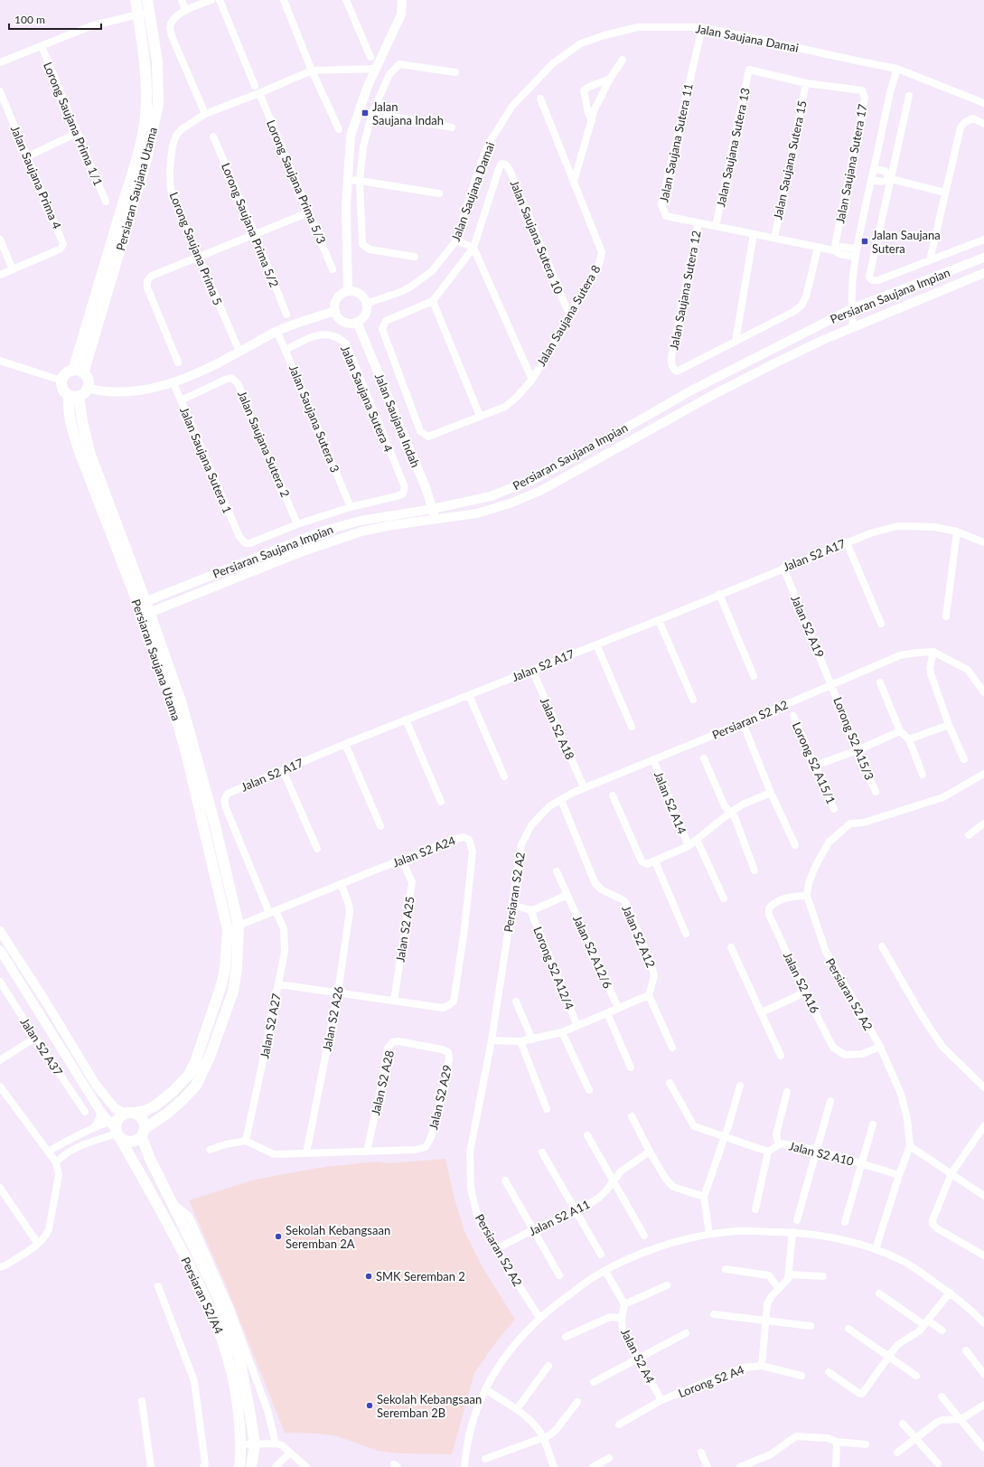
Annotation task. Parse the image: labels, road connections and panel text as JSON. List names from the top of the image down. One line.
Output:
{"streets":{"main road":["Persiaran Saujana Utama","Persiaran S2/A4"],"street":["Jalan Saujana Damai","Lorong Saujana Prima 1/1","Jalan Saujana Sutera 11","Jalan Saujana Sutera 13","Jalan Saujana Sutera 15","Jalan Saujana Sutera 17","Jalan Saujana Prima 4","Lorong Saujana Prima 5/3","Lorong Saujana Prima 5/2","Jalan Saujana Sutera 10","Lorong Saujana Prima 5","Jalan Saujana Sutera 12","Persiaran Saujana Impian","Jalan Saujana Sutera 8","Jalan Saujana Sutera 4","Jalan Saujana Sutera 3","Jalan Saujana Indah","Jalan Saujana Sutera 2","Jalan Saujana Sutera 1","Jalan S2 A17","Jalan S2 A19","Persiaran S2 A2","Jalan S2 A18","Lorong S2 A15/3","Lorong S2 A15/1","Jalan S2 A14","Jalan S2 A24","Jalan S2 A25","Jalan S2 A12","Jalan S2 A12/6","Lorong S2 A12/4","Jalan S2 A16","Jalan S2 A26","Jalan S2 A27","Jalan S2 A37","Jalan S2 A28","Jalan S2 A29","Jalan S2 A10","Jalan S2 A11","Jalan S2 A4","Lorong S2 A4"]},"crossings":[["Jalan Saujana Damai","Jalan Saujana Sutera 11"],["Jalan Saujana Damai","Jalan Saujana Indah"],["Jalan Saujana Sutera 11","Jalan Saujana Sutera 13"],["Jalan Saujana Sutera 11","Jalan Saujana Sutera 15"],["Jalan Saujana Sutera 11","Jalan Saujana Sutera 17"],["Jalan Saujana Sutera 11","Jalan Saujana Sutera 12"],["Jalan Saujana Sutera 13","Jalan Saujana Sutera 15"],["Jalan Saujana Sutera 13","Jalan Saujana Sutera 17"],["Jalan Saujana Sutera 15","Jalan Saujana Sutera 17"],["Lorong Saujana Prima 5/3","Lorong Saujana Prima 5"],["Persiaran Saujana Utama","Persiaran Saujana Impian"],["Persiaran Saujana Utama","Jalan S2 A24"],["Persiaran Saujana Utama","Persiaran S2/A4"],["Jalan Saujana Sutera 10","Jalan Saujana Sutera 8"],["Persiaran Saujana Impian","Jalan Saujana Indah"],["Jalan Saujana Sutera 4","Jalan Saujana Sutera 3"],["Jalan Saujana Sutera 2","Jalan Saujana Sutera 1"],["Jalan S2 A17","Jalan S2 A19"],["Jalan S2 A17","Jalan S2 A18"],["Jalan S2 A17","Jalan S2 A24"],["Jalan S2 A17","Jalan S2 A27"],["Jalan S2 A19","Persiaran S2 A2"],["Jalan S2 A19","Lorong S2 A15/3"],["Persiaran S2 A2","Jalan S2 A18"],["Persiaran S2 A2","Lorong S2 A15/3"],["Persiaran S2 A2","Jalan S2 A14"],["Persiaran S2 A2","Jalan S2 A12"],["Persiaran S2 A2","Jalan S2 A16"],["Persiaran S2 A2","Jalan S2 A10"],["Persiaran S2 A2","Jalan S2 A11"],["Jalan S2 A24","Jalan S2 A25"],["Jalan S2 A24","Jalan S2 A26"],["Jalan S2 A24","Jalan S2 A27"],["Jalan S2 A28","Jalan S2 A29"],["Jalan S2 A4","Lorong S2 A4"]],"places":{"transit":["Jalan Saujana Indah","Jalan Saujana Sutera"],"other":["Sekolah Kebangsaan Seremban 2A","SMK Seremban 2","Sekolah Kebangsaan Seremban 2B"]},"scale_bar":"100 m"}
